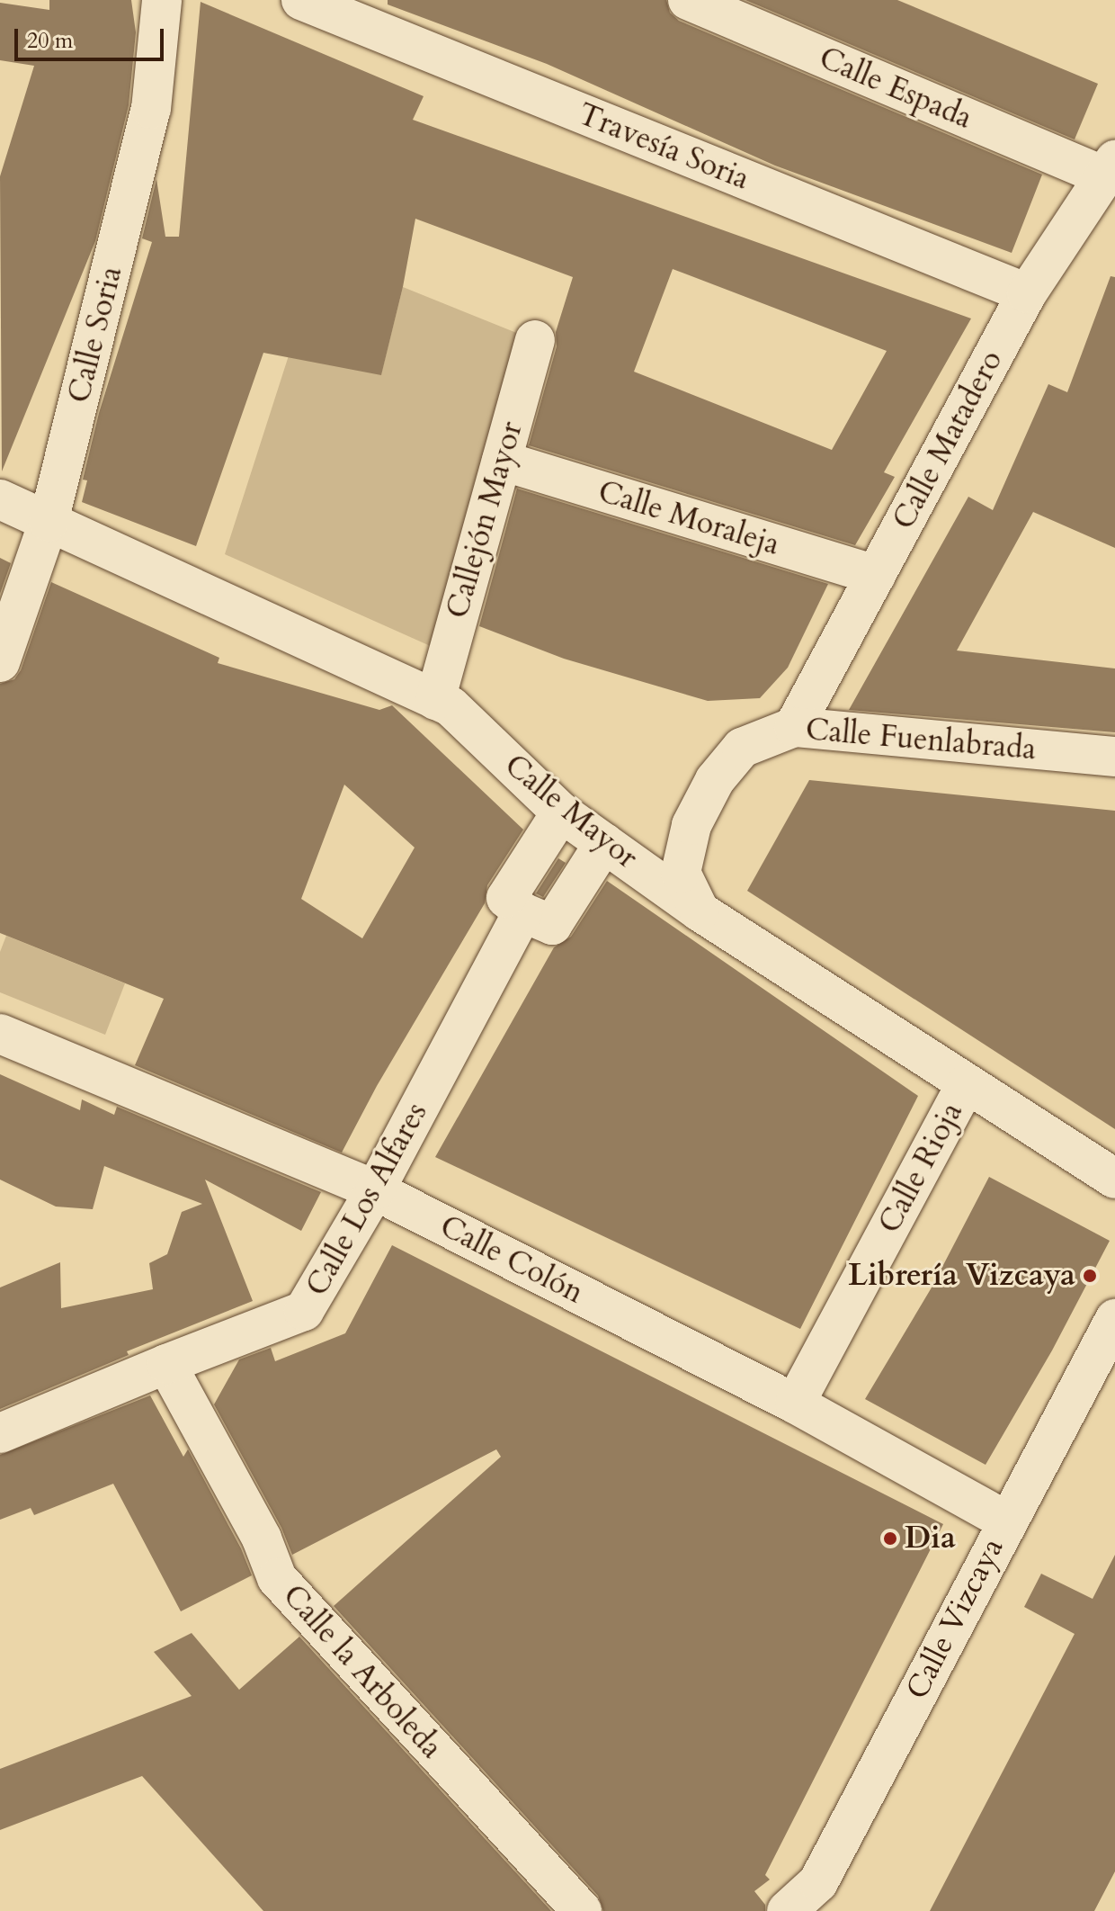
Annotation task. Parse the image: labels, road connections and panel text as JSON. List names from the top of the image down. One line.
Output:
{"streets":{"street":["Calle Espada","Travesía Soria","Calle Soria","Calle Matadero","Calle Moraleja","Callejón Mayor","Calle Fuenlabrada","Calle Mayor","Calle Rioja","Calle Los Alfares","Calle Colón","Calle Vizcaya","Calle la Arboleda"]},"crossings":[["Calle Espada","Calle Matadero"],["Travesía Soria","Calle Matadero"],["Calle Soria","Calle Mayor"],["Calle Matadero","Calle Moraleja"],["Calle Matadero","Calle Fuenlabrada"],["Calle Moraleja","Callejón Mayor"],["Callejón Mayor","Calle Mayor"],["Calle Fuenlabrada","Calle Mayor"],["Calle Mayor","Calle Rioja"],["Calle Rioja","Calle Colón"],["Calle Los Alfares","Calle Colón"],["Calle Los Alfares","Calle la Arboleda"],["Calle Colón","Calle Vizcaya"]],"places":["Librería Vizcaya","Dia"],"scale_bar":"20 m"}
